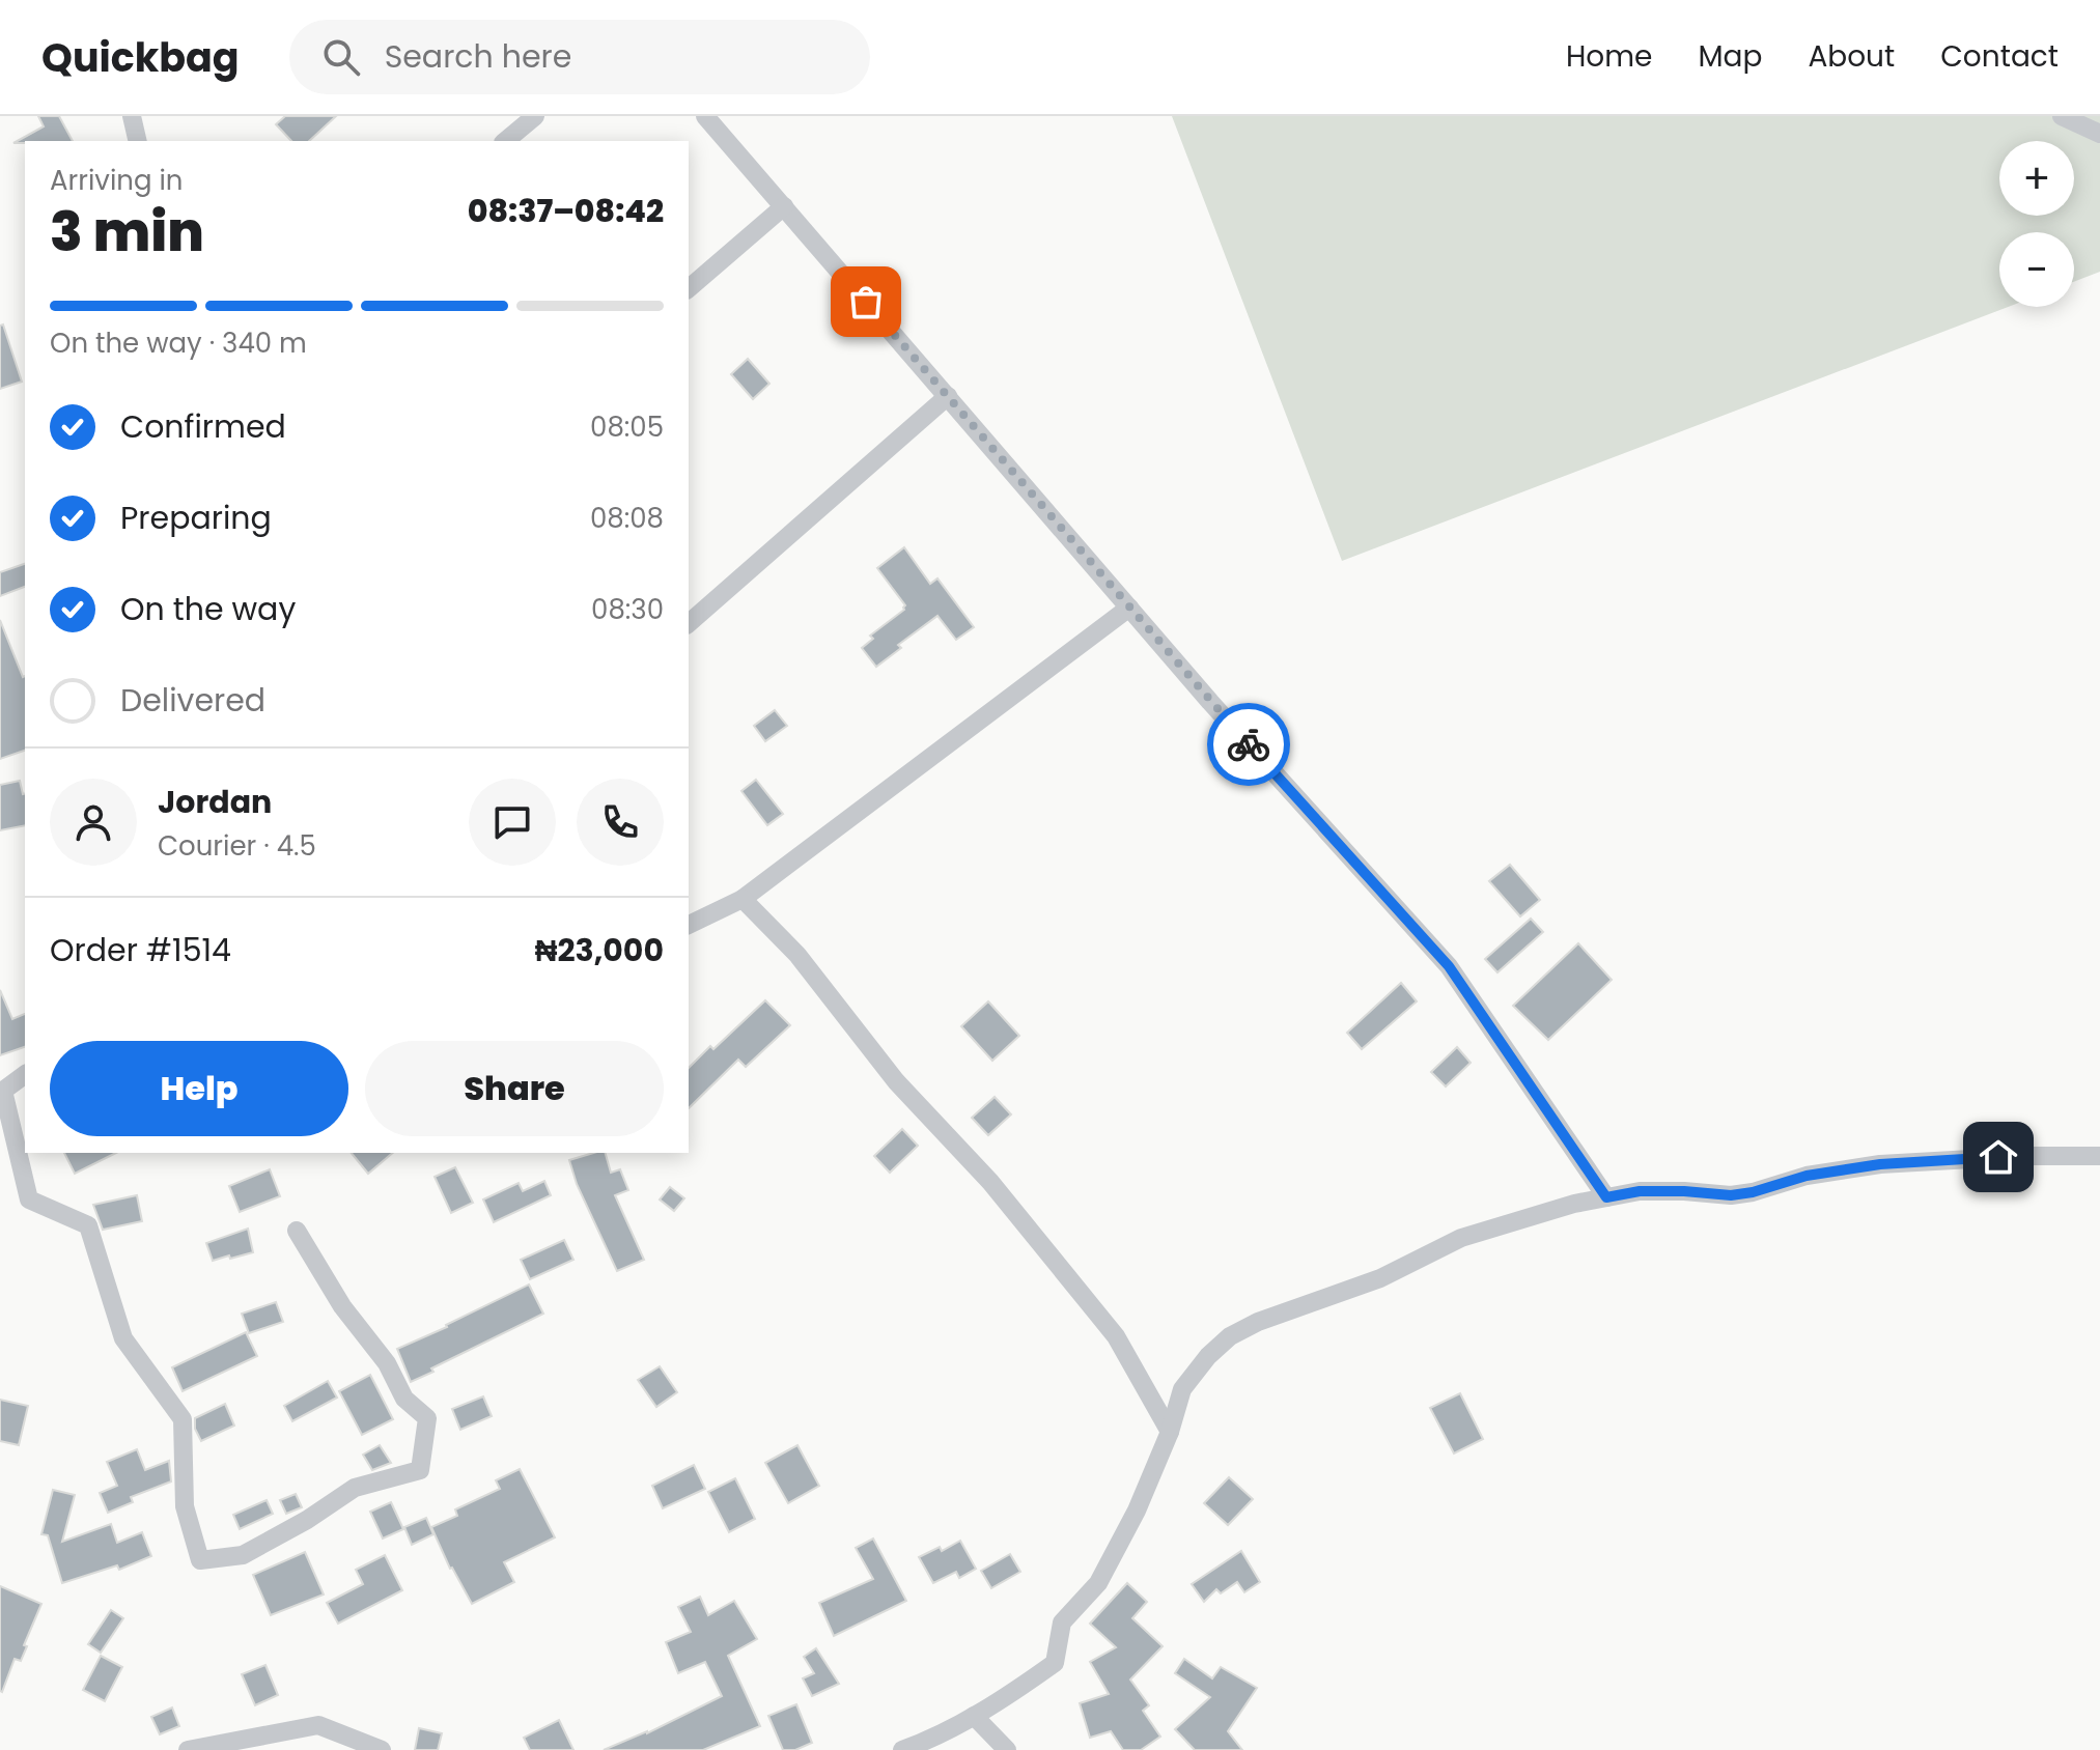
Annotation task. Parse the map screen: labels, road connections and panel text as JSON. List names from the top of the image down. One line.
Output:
{"page":{"header":"Quickbag","search":"Search here","nav":["Home","Map","About","Contact"],"map_buttons":["+","−"],"heading":["3 min","Arriving in","08:37–08:42"],"panel":["Jordan","Courier · 4.5","Order #1514","₦23,000"],"bar":"On the way · 340 m","list":[["Confirmed","08:05"],["Preparing","08:08"],["On the way","08:30"],"Delivered"],"buttons":["Help","Share"]}}
